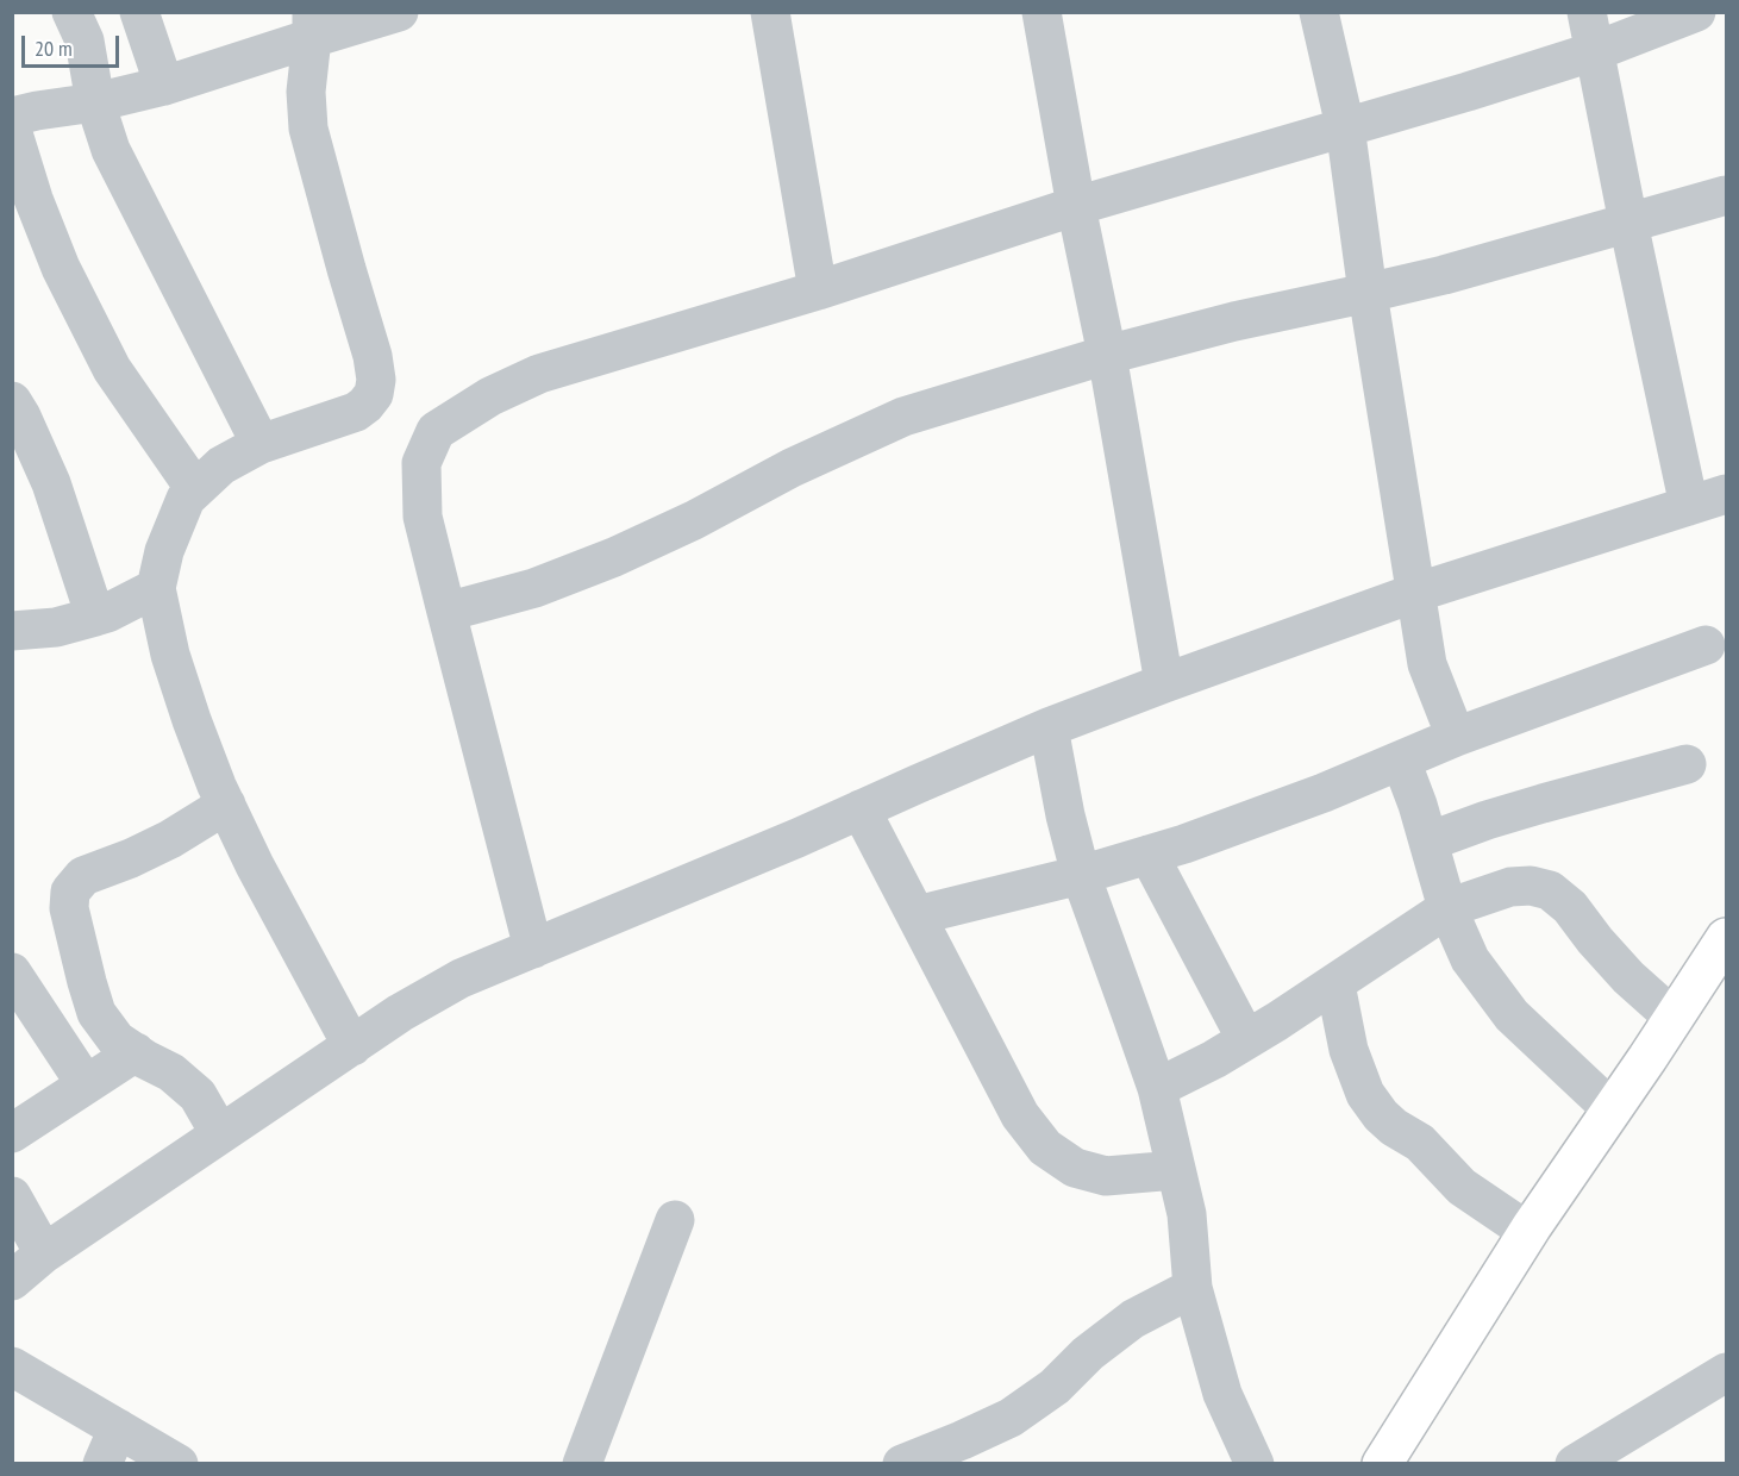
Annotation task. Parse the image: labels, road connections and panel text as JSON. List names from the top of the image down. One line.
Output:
{"scale_bar":"20 m"}
